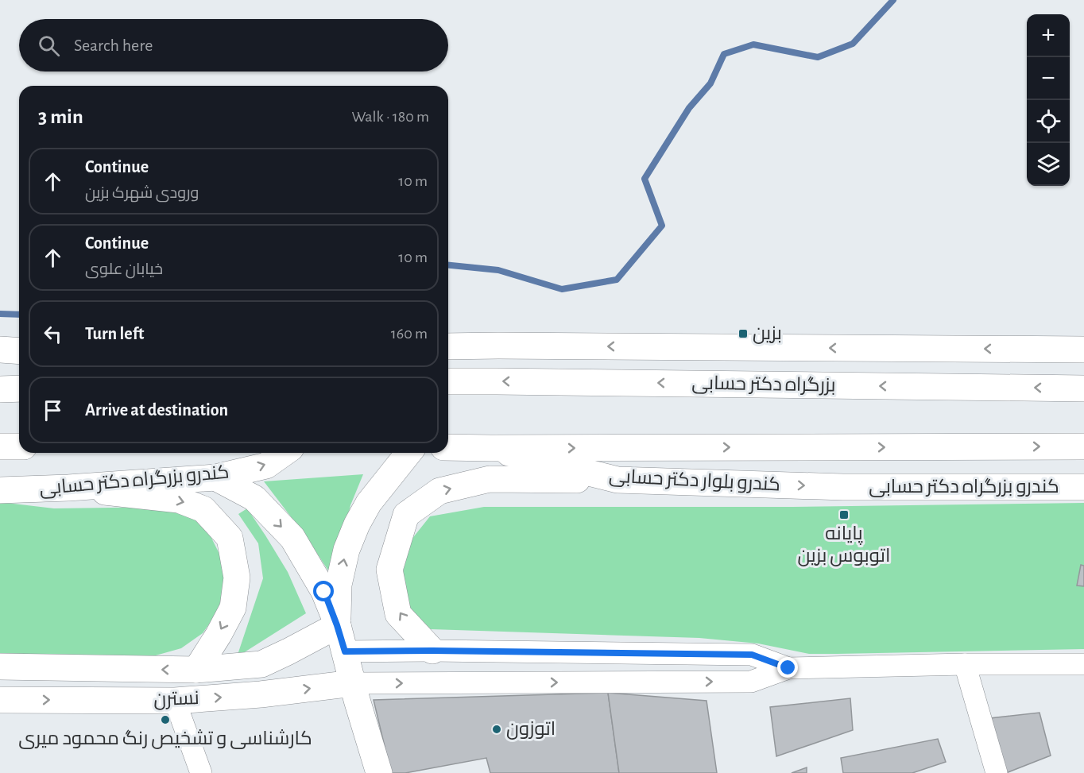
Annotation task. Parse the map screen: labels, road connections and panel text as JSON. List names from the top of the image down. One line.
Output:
{"streets":{"main road":["بزرگراه دکتر حسابی","کندرو بزرگراه دکتر حسابی","کندرو بلوار دکتر حسابی","نسترن"]},"crossings":[["کندرو بزرگراه دکتر حسابی","کندرو بلوار دکتر حسابی"]],"places":{"transit":["بزین","پایانه اتوبوس بزین"],"other":["کارشناسی و تشخیص رنگ محمود میری","اتوزون"]},"page":{"map_buttons":["+","−"],"search":"Search here","heading":["3 min","Walk · 180 m"],"list":[["Continue","ورودی شهرک بزین","10 m"],["Continue","خیابان علوی","10 m"],["Turn left","160 m"],"Arrive at destination"]}}
